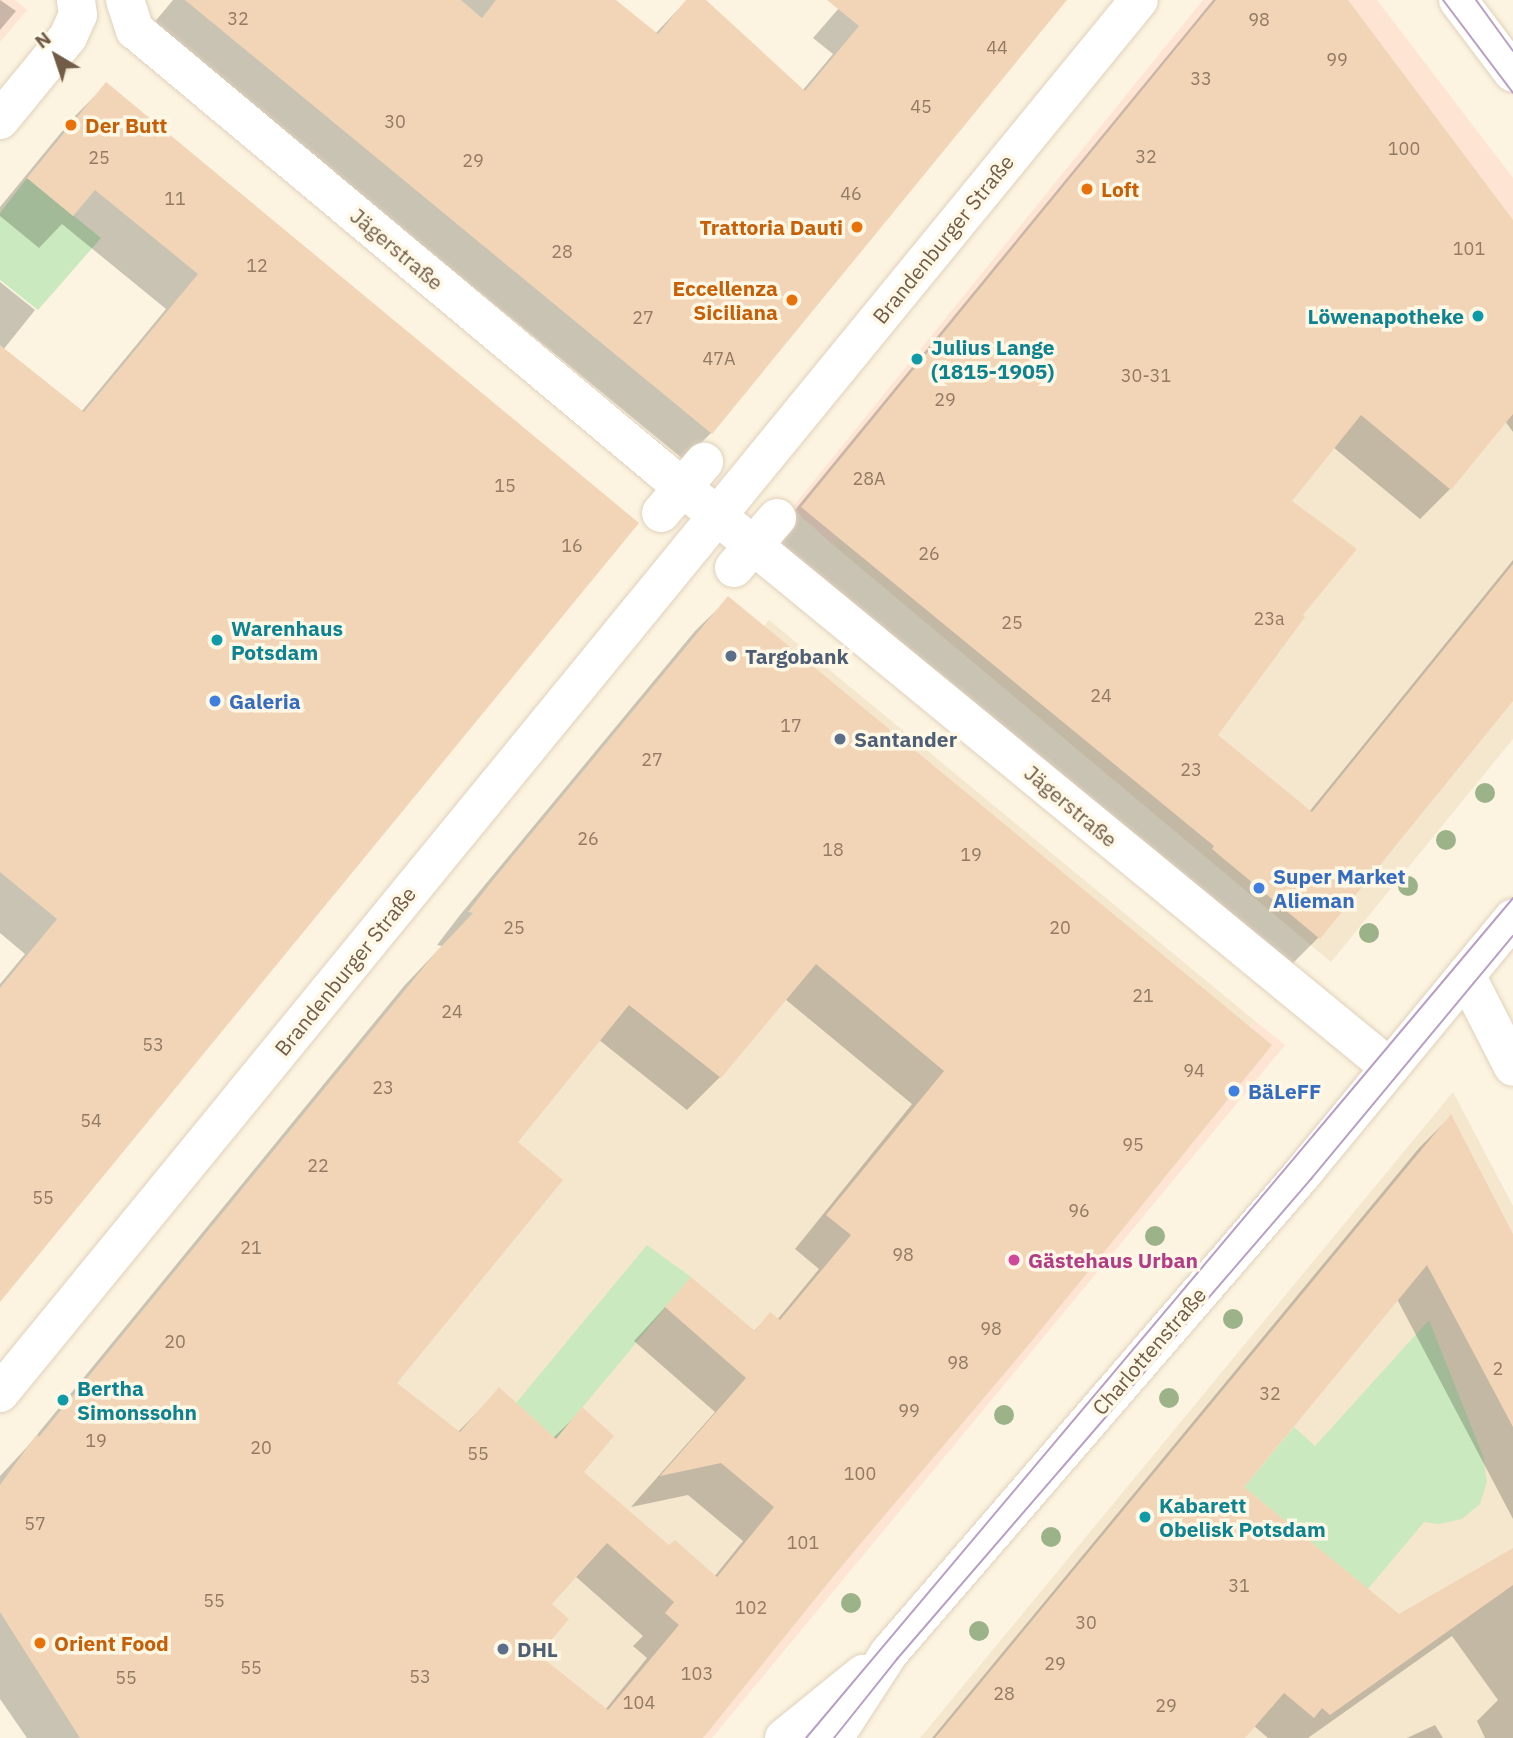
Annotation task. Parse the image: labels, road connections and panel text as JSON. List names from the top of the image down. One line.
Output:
{"streets":{"street":["Brandenburger Straße","Jägerstraße","Charlottenstraße"]},"crossings":[["Brandenburger Straße","Jägerstraße"],["Jägerstraße","Charlottenstraße"]],"places":["Der Butt","Loft","Trattoria Dauti","Eccellenza Siciliana","Löwenapotheke","Julius Lange (1815-1905)","Warenhaus Potsdam","Targobank","Galeria","Santander","Super Market Alieman","BäLeFF","Gästehaus Urban","Bertha Simonssohn","Kabarett Obelisk Potsdam","Orient Food","DHL"],"house_numbers":["32","98","44","99","33","45","30","100","32","25","29","46","11","101","28","12","27","47A","30-31","29","28A","15","16","26","23a","25","24","17","27","23","26","18","19","25","20","21","24","53","94","23","54","95","22","55","96","21","98","98","20","98","2","32","99","19","20","55","100","57","101","31","55","102","30","29","55","103","53","55","28","104","29"],"north":"top left"}
